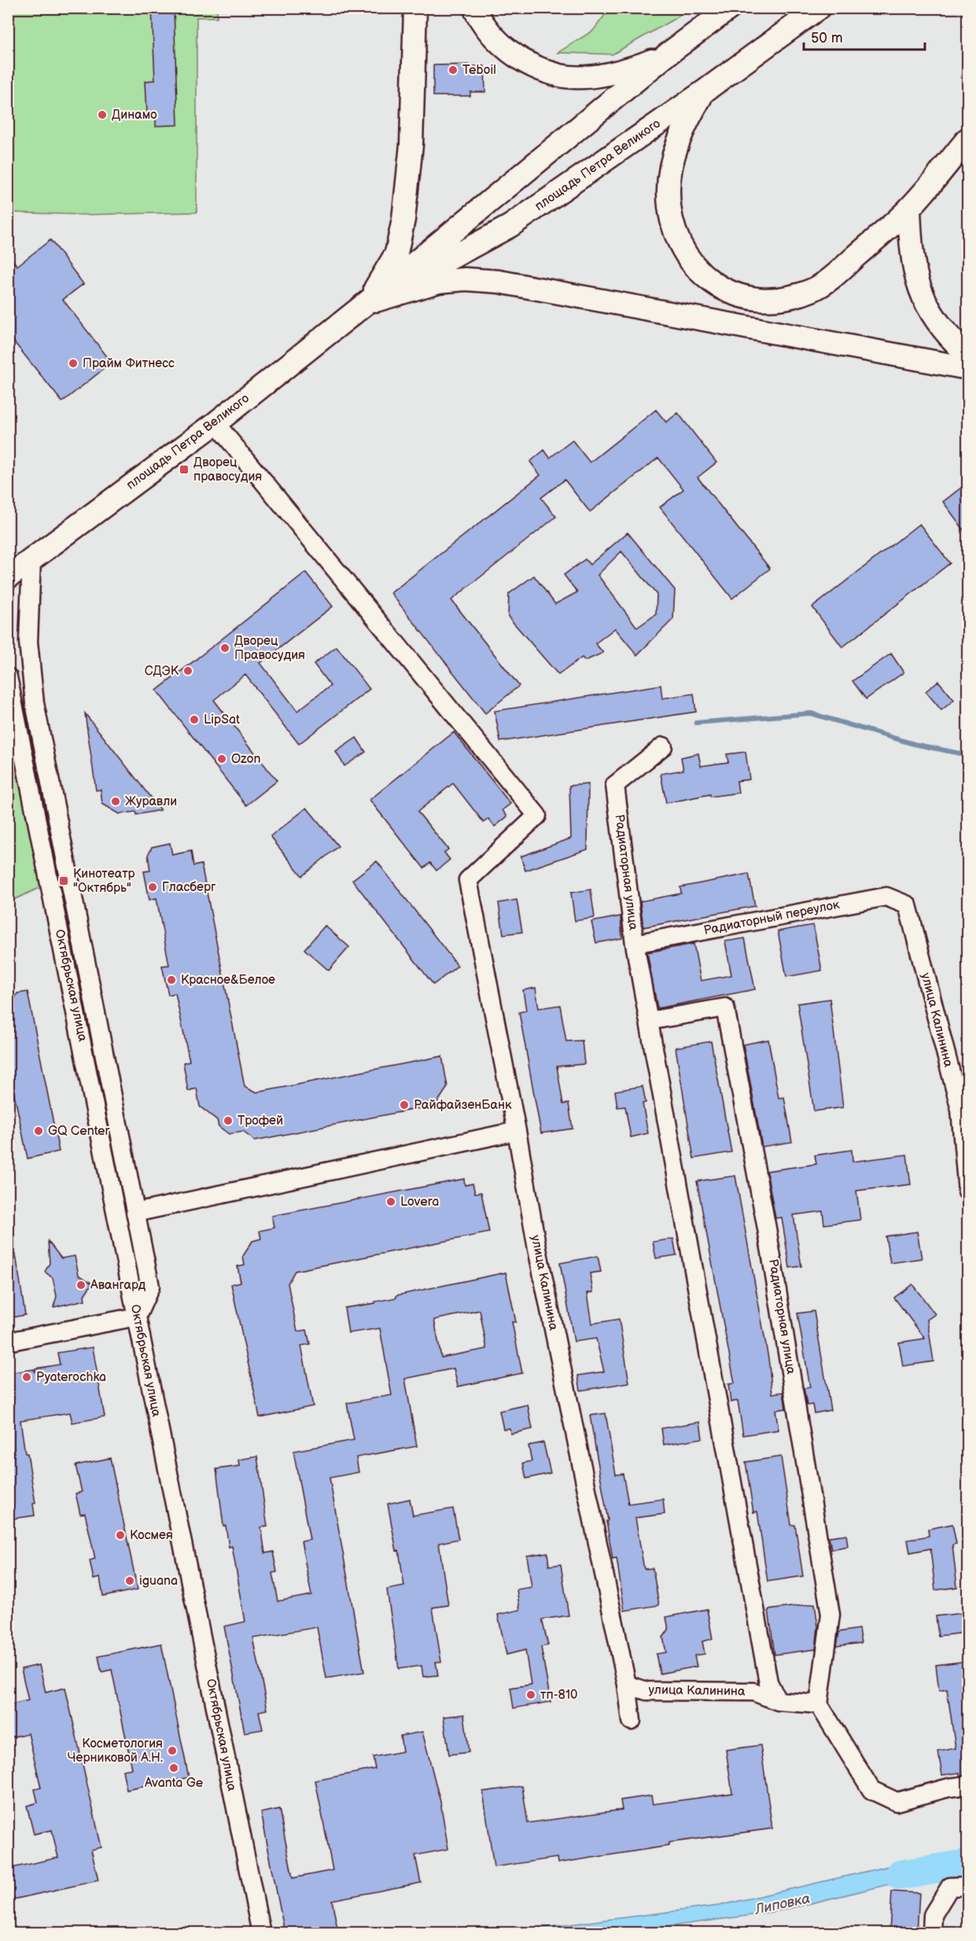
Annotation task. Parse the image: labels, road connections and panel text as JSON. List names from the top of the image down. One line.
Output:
{"streets":{"main road":["площадь Петра Великого"],"street":["Радиаторная улица","Радиаторный переулок","Октябрьская улица","улица Калинина"]},"crossings":[["площадь Петра Великого","улица Калинина"],["Радиаторная улица","Радиаторный переулок"],["Радиаторная улица","улица Калинина"],["Радиаторный переулок","улица Калинина"]],"water":["Липовка"],"places":{"other":["Teboil","Динамо","Прайм Фитнесс","Дворец Правосудия","СДЭК","LipSat","Ozon","Журавли","Гласберг","Красное&Белое","РайфайзенБанк","Трофей","GQ Center","Lovera","Авангард","Pyaterochka","Космея","iguana","тп-810","Косметология Черниковой А.Н.","Avanta Ge"],"transit":["Дворец правосудия","Кинотеатр \"Октябрь\""]},"scale_bar":"50 m"}
